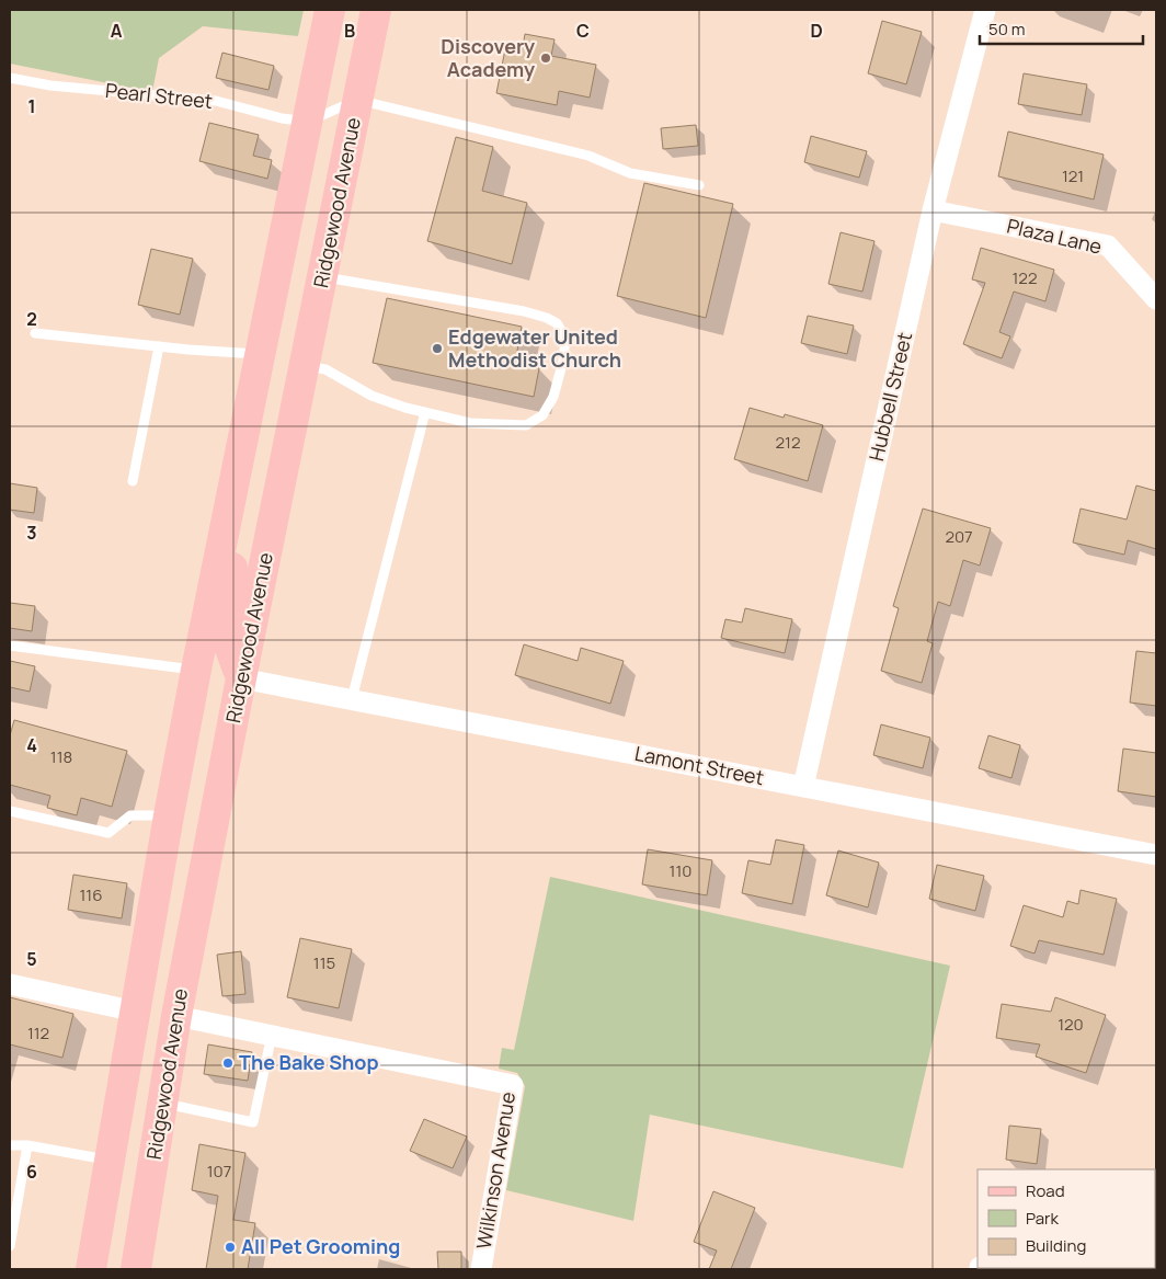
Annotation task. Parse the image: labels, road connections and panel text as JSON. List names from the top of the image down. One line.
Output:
{"streets":{"main road":["Ridgewood Avenue"],"street":["Plaza Lane","Hubbell Street","Lamont Street","Wilkinson Avenue"],"lane":["Pearl Street"]},"crossings":[["Ridgewood Avenue","Lamont Street"],["Ridgewood Avenue","Wilkinson Avenue"],["Plaza Lane","Hubbell Street"],["Hubbell Street","Lamont Street"]],"places":["Discovery Academy","Edgewater United Methodist Church","The Bake Shop","All Pet Grooming"],"house_numbers":["121","122","212","207","118","110","116","115","120","112","107"],"legend":["Road","Park","Building"],"scale_bar":"50 m","grid":{"columns":["A","B","C","D"],"rows":["1","2","3","4","5","6"]}}
